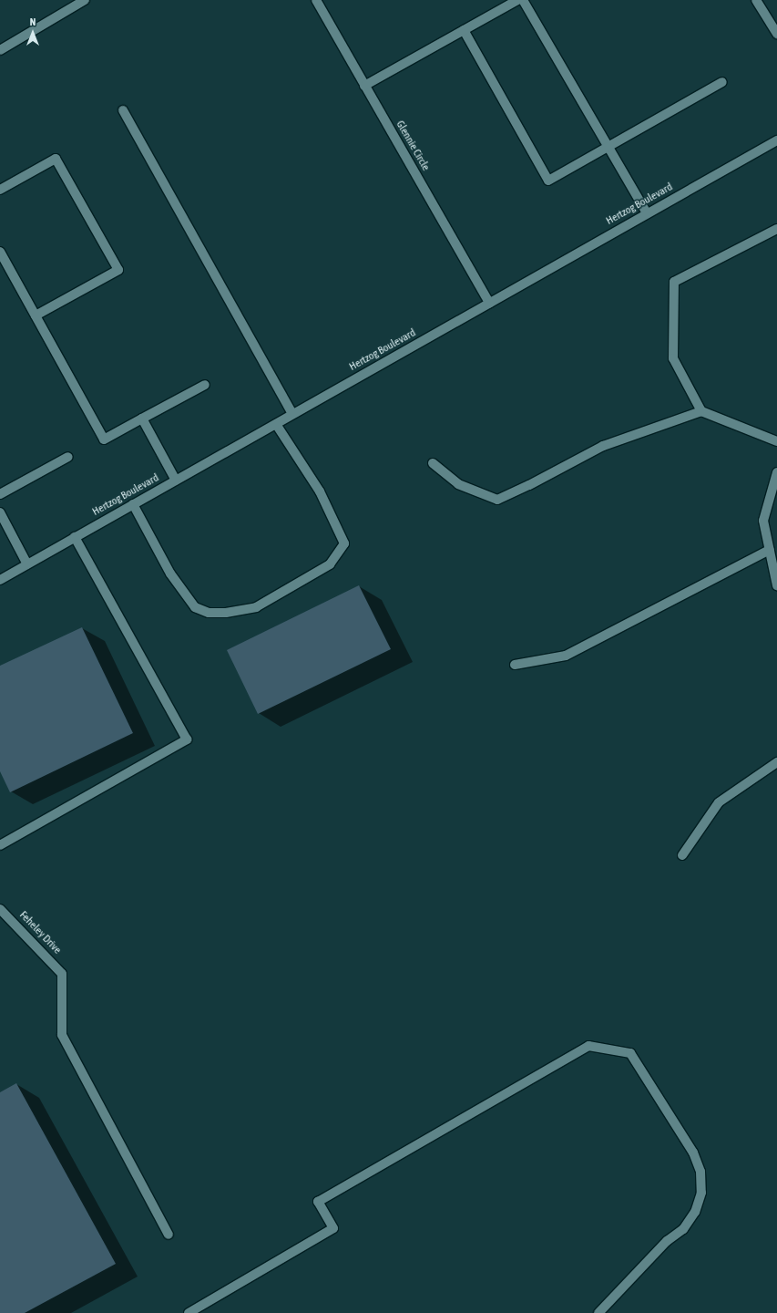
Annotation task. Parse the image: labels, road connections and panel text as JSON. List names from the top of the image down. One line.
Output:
{"streets":{"street":["Glennie Circle","Hertzog Boulevard","Feheley Drive"]},"crossings":[["Glennie Circle","Hertzog Boulevard"]],"north":"top"}
